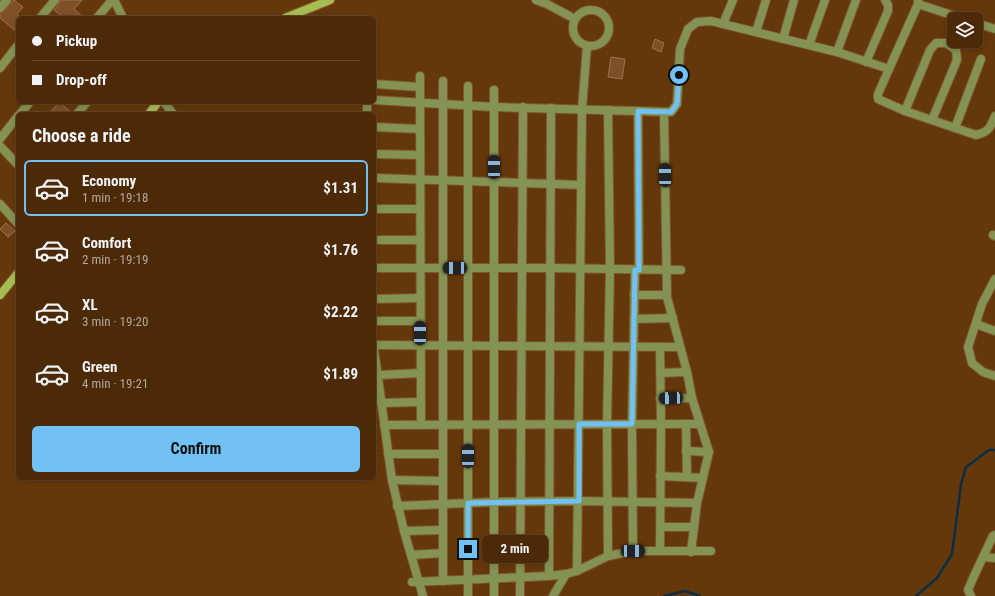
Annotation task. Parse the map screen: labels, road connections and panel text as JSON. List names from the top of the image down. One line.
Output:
{"page":{"banner":["Pickup","Drop-off"],"heading":"Choose a ride","list":[{"name":"Economy","note":"1 min · 19:18","value":"$1.31"},{"name":"Comfort","note":"2 min · 19:19","value":"$1.76"},{"name":"XL","note":"3 min · 19:20","value":"$2.22"},{"name":"Green","note":"4 min · 19:21","value":"$1.89"}],"buttons":"Confirm","bubble":"2 min"}}
